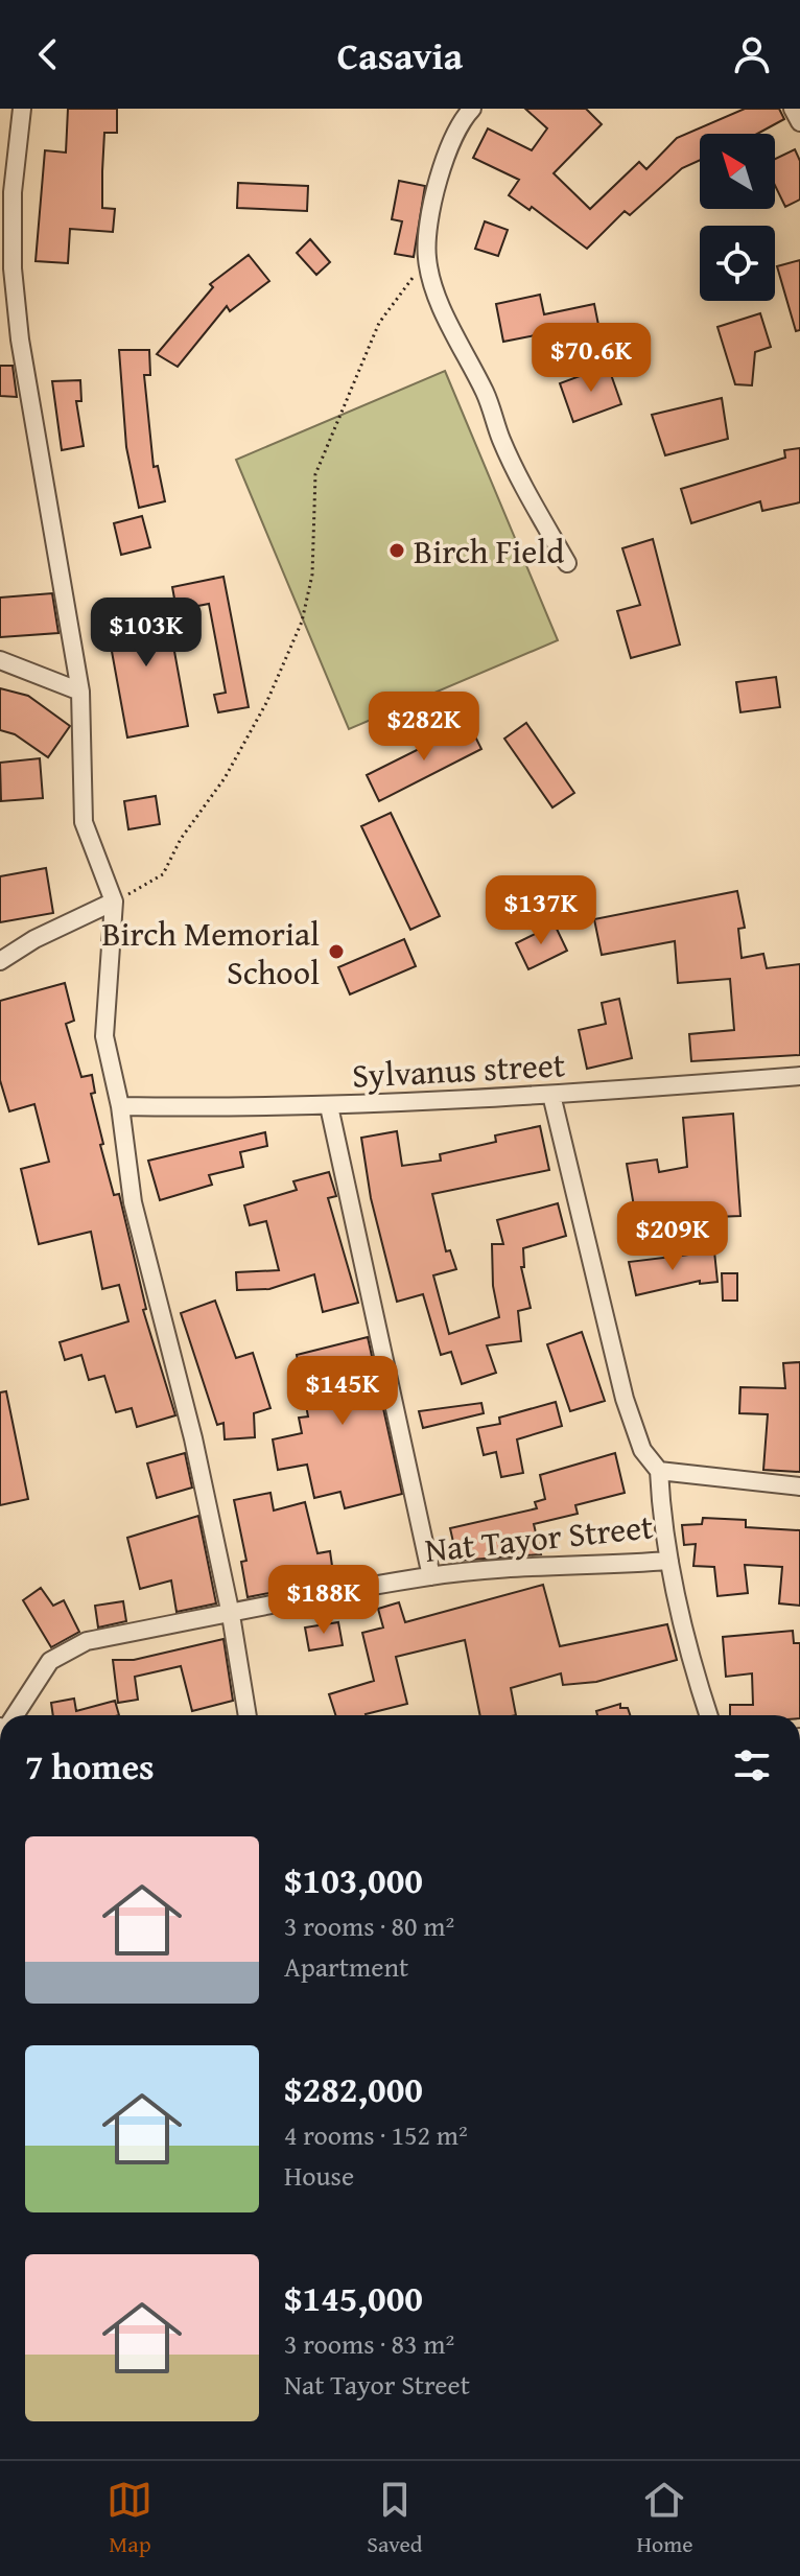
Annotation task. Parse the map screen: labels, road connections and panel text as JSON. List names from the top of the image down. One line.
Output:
{"streets":{"street":["Sylvanus street","Nat Tayor Street"]},"places":["Birch Field","Birch Memorial School"],"north":"top left","page":{"header":"Casavia","price":["$70.6K","$103K","$282K","$137K","$209K","$145K","$188K"],"heading":"7 homes","list":[{"name":"$103,000","note":"3 rooms · 80 m² · Apartment"},{"name":"$282,000","note":"4 rooms · 152 m² · House"},{"name":"$145,000","note":"3 rooms · 83 m² · Nat Tayor Street"}],"tabs":["Map","Saved","Home"]}}
